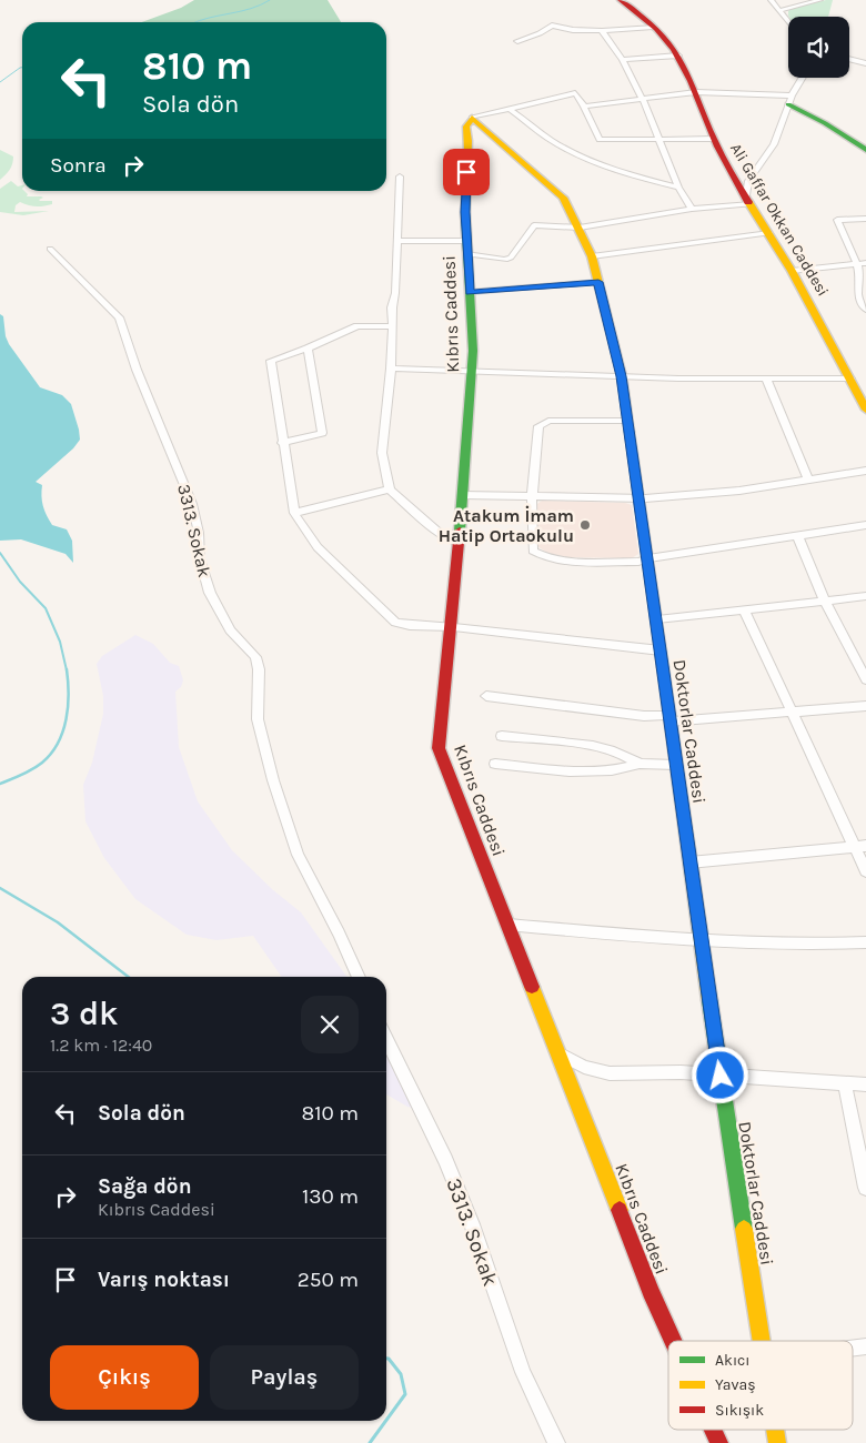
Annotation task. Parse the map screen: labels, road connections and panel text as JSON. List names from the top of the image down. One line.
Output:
{"streets":{"street":["Ali Gaffar Okkan Caddesi","Kıbrıs Caddesi","3313. Sokak","Doktorlar Caddesi"]},"crossings":[["Kıbrıs Caddesi","Doktorlar Caddesi"]],"places":["Atakum İmam Hatip Ortaokulu"],"legend":["Akıcı","Yavaş","Sıkışık"],"page":{"turn":["810 m","Sola dön"],"then":"Sonra","heading":["3 dk","1.2 km · 12:40"],"list":[{"name":"Sola dön","value":"810 m"},{"name":"Sağa dön","note":"Kıbrıs Caddesi","value":"130 m"},{"name":"Varış noktası","value":"250 m"}],"buttons":["Çıkış","Paylaş"]}}
